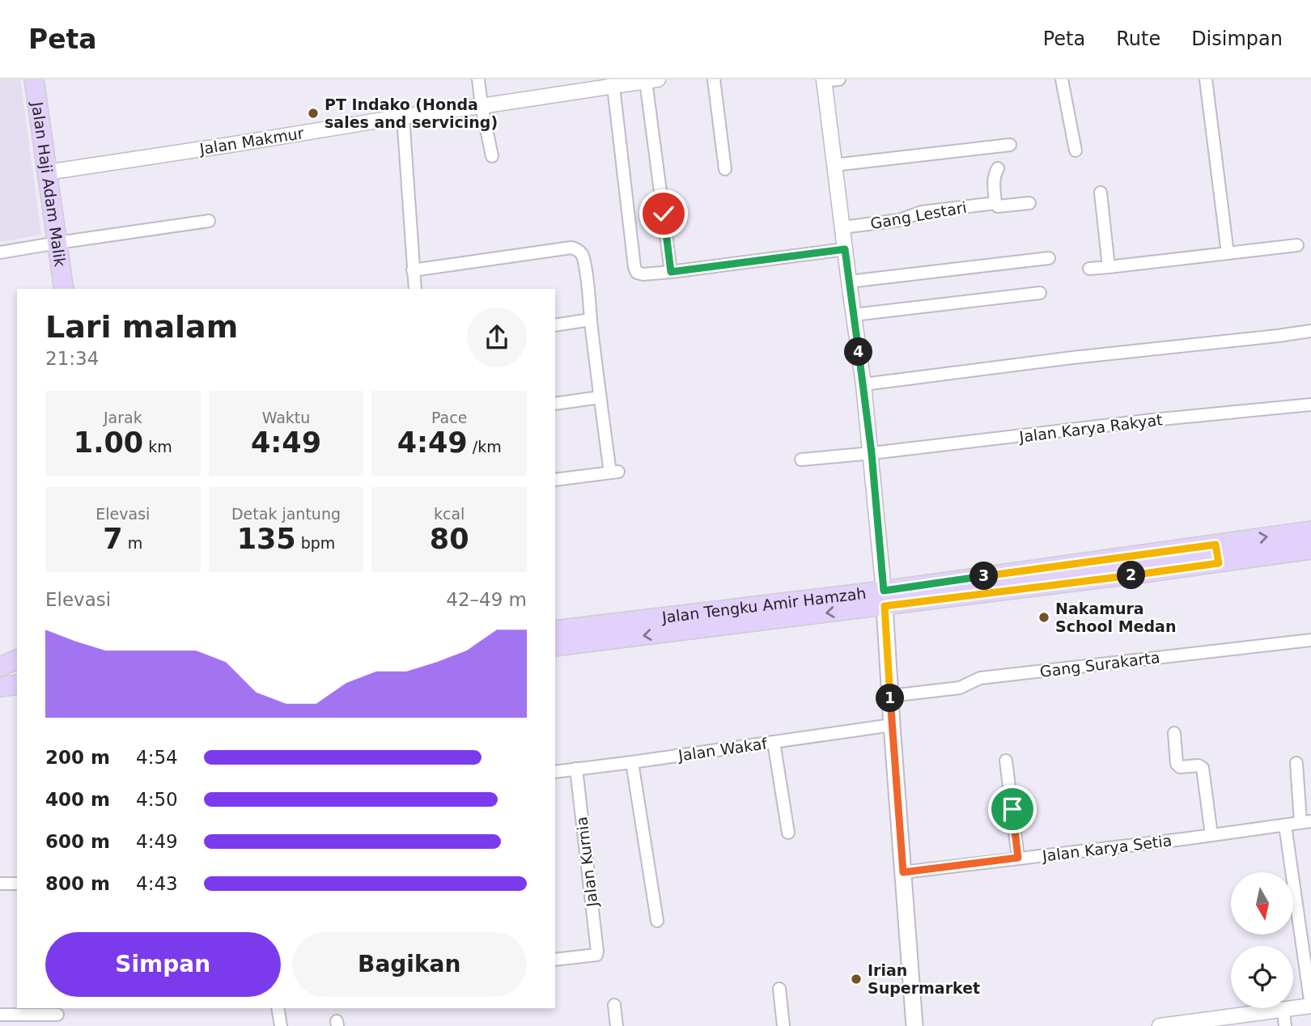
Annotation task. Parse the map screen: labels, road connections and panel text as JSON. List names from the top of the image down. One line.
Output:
{"streets":{"main road":["Jalan Haji Adam Malik","Jalan Tengku Amir Hamzah"],"street":["Jalan Makmur","Gang Lestari","Jalan Karya Rakyat","Gang Surakarta","Jalan Wakaf","Jalan Karya Setia","Jalan Kurnia"]},"crossings":[["Jalan Makmur","Jalan Haji Adam Malik"],["Jalan Wakaf","Jalan Kurnia"]],"places":["PT Indako (Honda sales and servicing)","Nakamura School Medan","Irian Supermarket"],"north":"bottom","page":{"header":"Peta","nav":["Peta","Rute","Disimpan"],"heading":["Lari malam","21:34"],"pins":["4","2","3","1"],"stats":[["Jarak","1.00 km"],["Waktu","4:49"],["Pace","4:49 /km"],["Elevasi","7 m"],["Detak jantung","135 bpm"],["kcal","80"]],"chart":["Elevasi","42–49 m"],"list":[{"name":"200 m","note":"4:54"},{"name":"400 m","note":"4:50"},{"name":"600 m","note":"4:49"},{"name":"800 m","note":"4:43"}],"buttons":["Simpan","Bagikan"]}}
